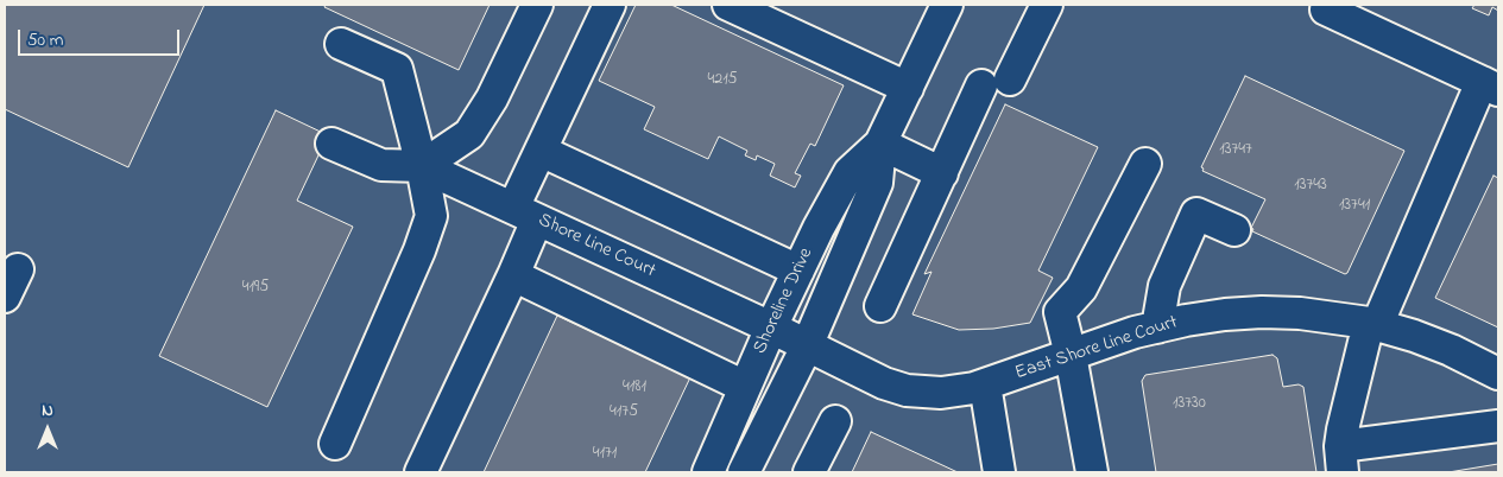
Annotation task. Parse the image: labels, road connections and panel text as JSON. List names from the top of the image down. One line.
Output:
{"streets":{"street":["Shore Line Court","Shoreline Drive","East Shore Line Court"]},"crossings":[["Shore Line Court","Shoreline Drive"],["Shore Line Court","East Shore Line Court"],["Shoreline Drive","East Shore Line Court"]],"house_numbers":["4215","13747","13743","13741","4195","4181","13730","4175","4171"],"scale_bar":"50 m","north":"top"}
